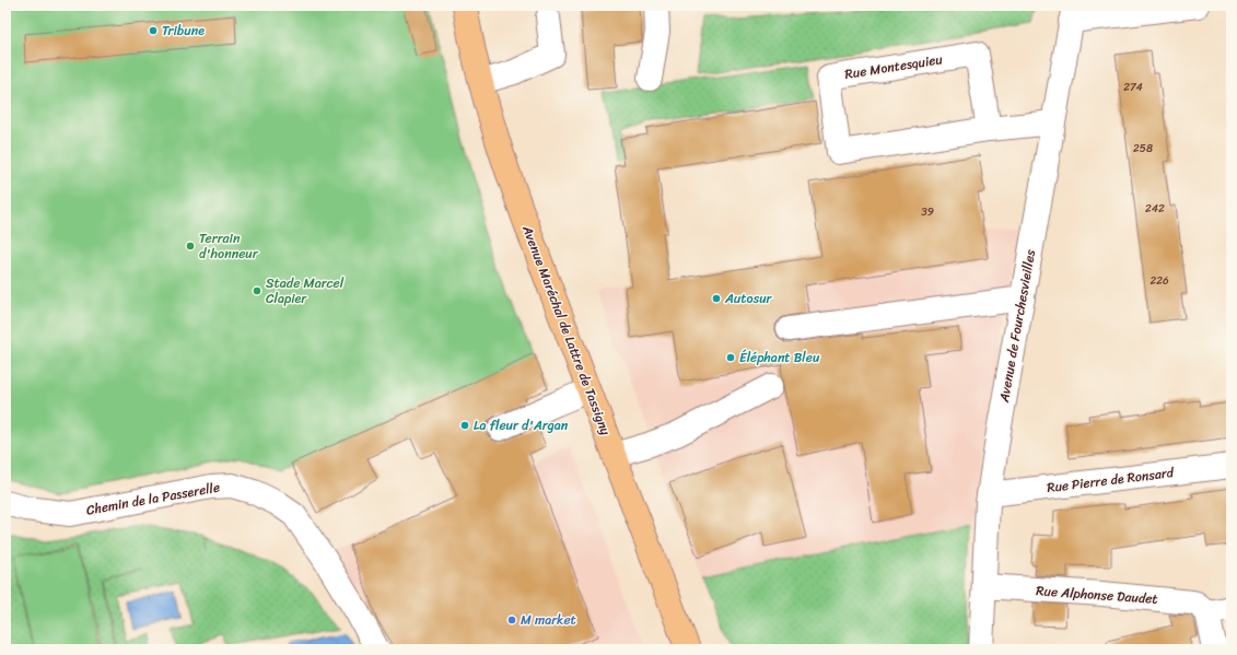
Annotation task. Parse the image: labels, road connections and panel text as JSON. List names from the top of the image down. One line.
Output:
{"streets":{"main road":["Avenue Maréchal de Lattre de Tassigny"],"street":["Rue Montesquieu","Avenue de Fourchesvieilles","Rue Pierre de Ronsard","Chemin de la Passerelle","Rue Alphonse Daudet"]},"crossings":[["Rue Montesquieu","Avenue de Fourchesvieilles"],["Avenue de Fourchesvieilles","Rue Pierre de Ronsard"],["Avenue de Fourchesvieilles","Rue Alphonse Daudet"]],"places":["Tribune","Terrain d'honneur","Stade Marcel Clapier","Autosur","Éléphant Bleu","La fleur d'Argan","M market"],"house_numbers":["274","258","242","39","226"]}
